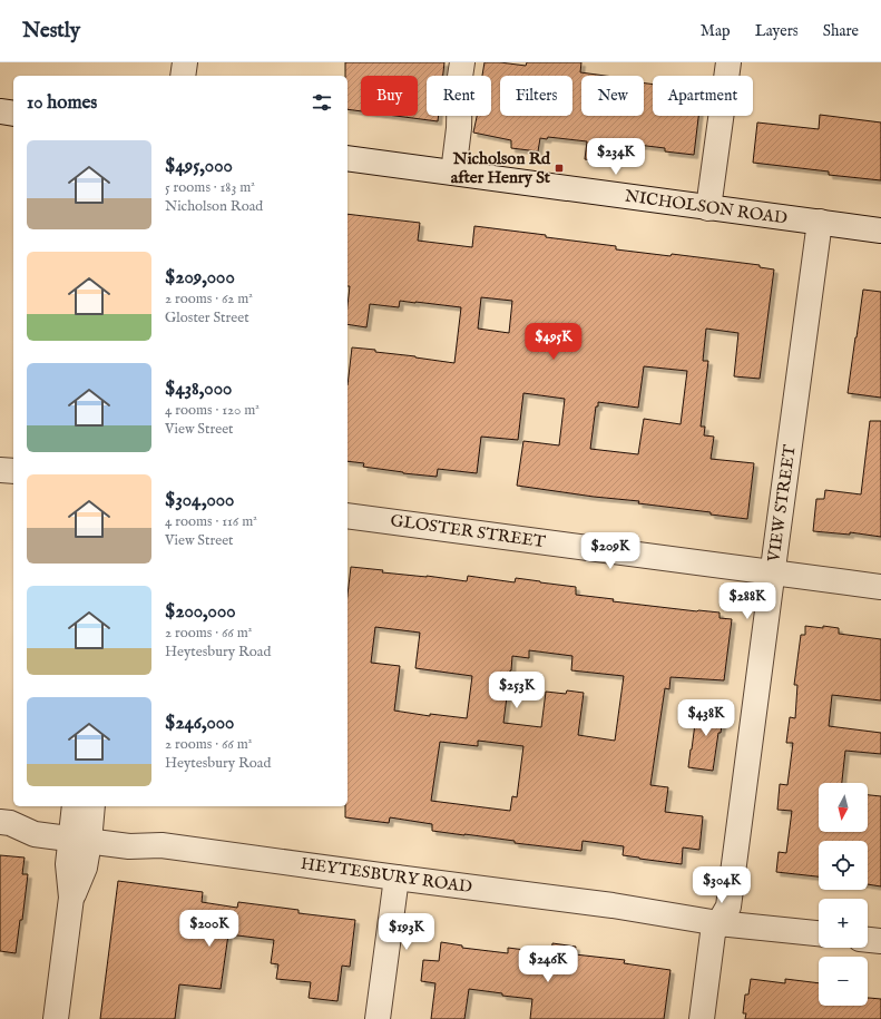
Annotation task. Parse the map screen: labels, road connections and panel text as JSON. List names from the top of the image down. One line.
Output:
{"streets":{"street":["NICHOLSON ROAD","VIEW STREET","GLOSTER STREET","HEYTESBURY ROAD"]},"crossings":[["NICHOLSON ROAD","VIEW STREET"],["VIEW STREET","GLOSTER STREET"],["VIEW STREET","HEYTESBURY ROAD"]],"places":{"transit":["Nicholson Rd after Henry St"]},"north":"bottom","page":{"header":"Nestly","nav":["Map","Layers","Share"],"chip":["Buy","Rent","Filters","New","Apartment"],"heading":"10 homes","list":[{"name":"$495,000","note":"5 rooms · 183 m² · Nicholson Road"},{"name":"$209,000","note":"2 rooms · 62 m² · Gloster Street"},{"name":"$438,000","note":"4 rooms · 120 m² · View Street"},{"name":"$304,000","note":"4 rooms · 116 m² · View Street"},{"name":"$200,000","note":"2 rooms · 66 m² · Heytesbury Road"},{"name":"$246,000","note":"2 rooms · 66 m² · Heytesbury Road"}],"price":["$234K","$495K","$209K","$288K","$253K","$438K","$304K","$200K","$193K","$246K"],"map_buttons":["+","−"]}}
